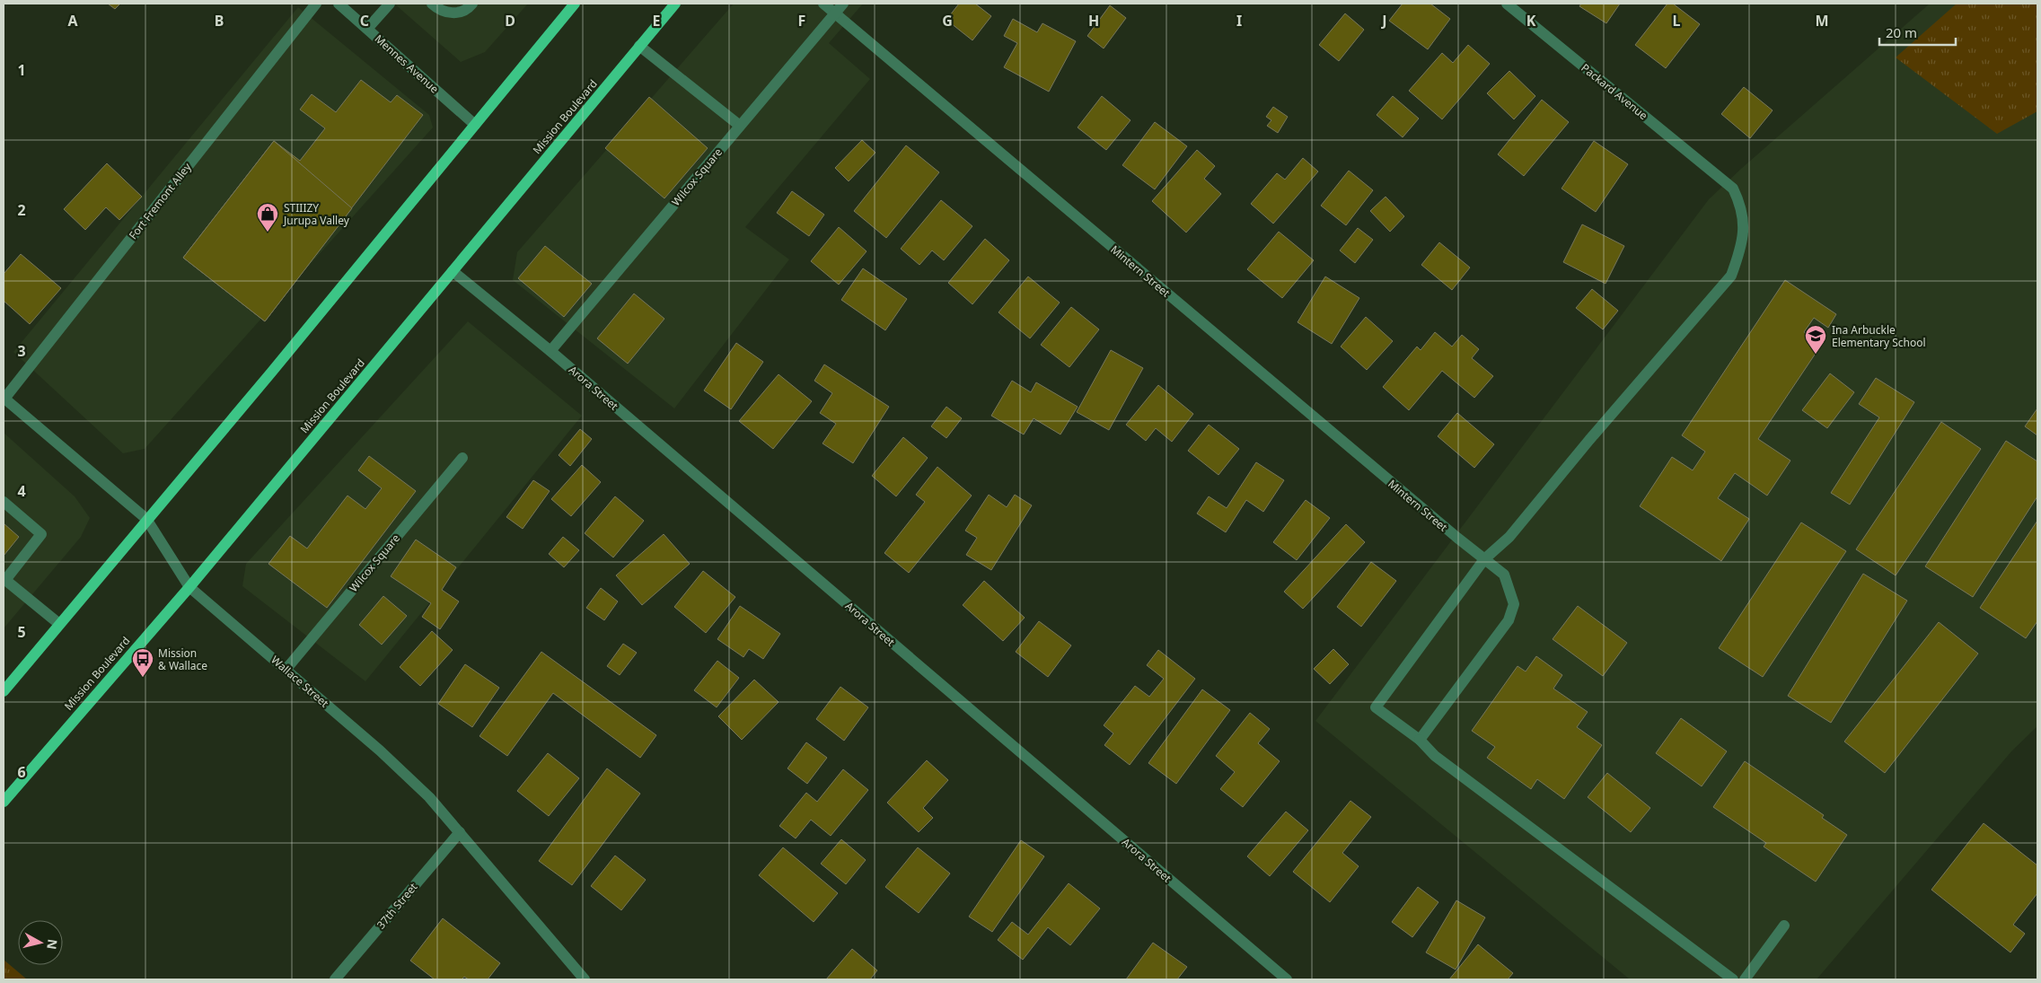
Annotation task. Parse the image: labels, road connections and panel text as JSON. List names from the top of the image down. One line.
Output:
{"streets":{"main road":["Mission Boulevard"],"street":["Mennes Avenue","Packard Avenue","Wilcox Square","Fort Fremont Alley","Mintern Street","Arora Street","Wallace Street","37th Street"]},"crossings":[["Packard Avenue","Mintern Street"],["Mission Boulevard","Arora Street"],["Mission Boulevard","Wallace Street"],["Wilcox Square","Mintern Street"],["Wilcox Square","Arora Street"],["Wilcox Square","Wallace Street"],["Fort Fremont Alley","Wallace Street"],["Wallace Street","37th Street"]],"places":{"shop":["STIIIZY Jurupa Valley"],"school or university":["Ina Arbuckle Elementary School"],"bus stop":["Mission & Wallace"]},"scale_bar":"20 m","north":"right","grid":{"columns":["A","B","C","D","E","F","G","H","I","J","K","L","M"],"rows":["1","2","3","4","5","6"]}}
